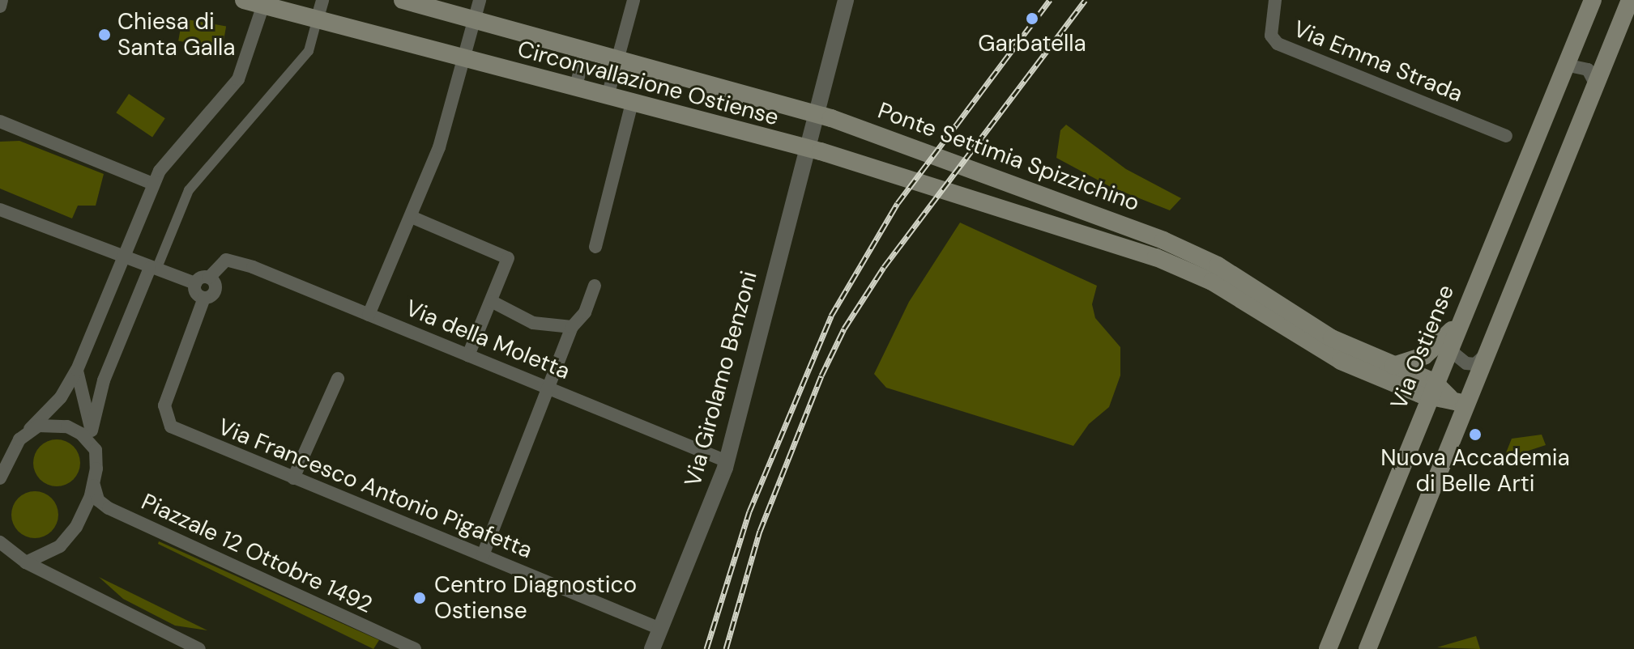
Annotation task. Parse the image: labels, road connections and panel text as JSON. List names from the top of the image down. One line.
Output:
{"streets":{"main road":["Circonvallazione Ostiense","Ponte Settimia Spizzichino","Via Ostiense"],"street":["Via Emma Strada","Via della Moletta","Via Girolamo Benzoni","Via Francesco Antonio Pigafetta","Piazzale 12 Ottobre 1492"]},"crossings":[["Circonvallazione Ostiense","Ponte Settimia Spizzichino"],["Circonvallazione Ostiense","Via Girolamo Benzoni"],["Ponte Settimia Spizzichino","Via Girolamo Benzoni"],["Via della Moletta","Via Girolamo Benzoni"],["Via Girolamo Benzoni","Via Francesco Antonio Pigafetta"]],"places":["Garbatella","Chiesa di Santa Galla","Nuova Accademia di Belle Arti","Centro Diagnostico Ostiense"]}
